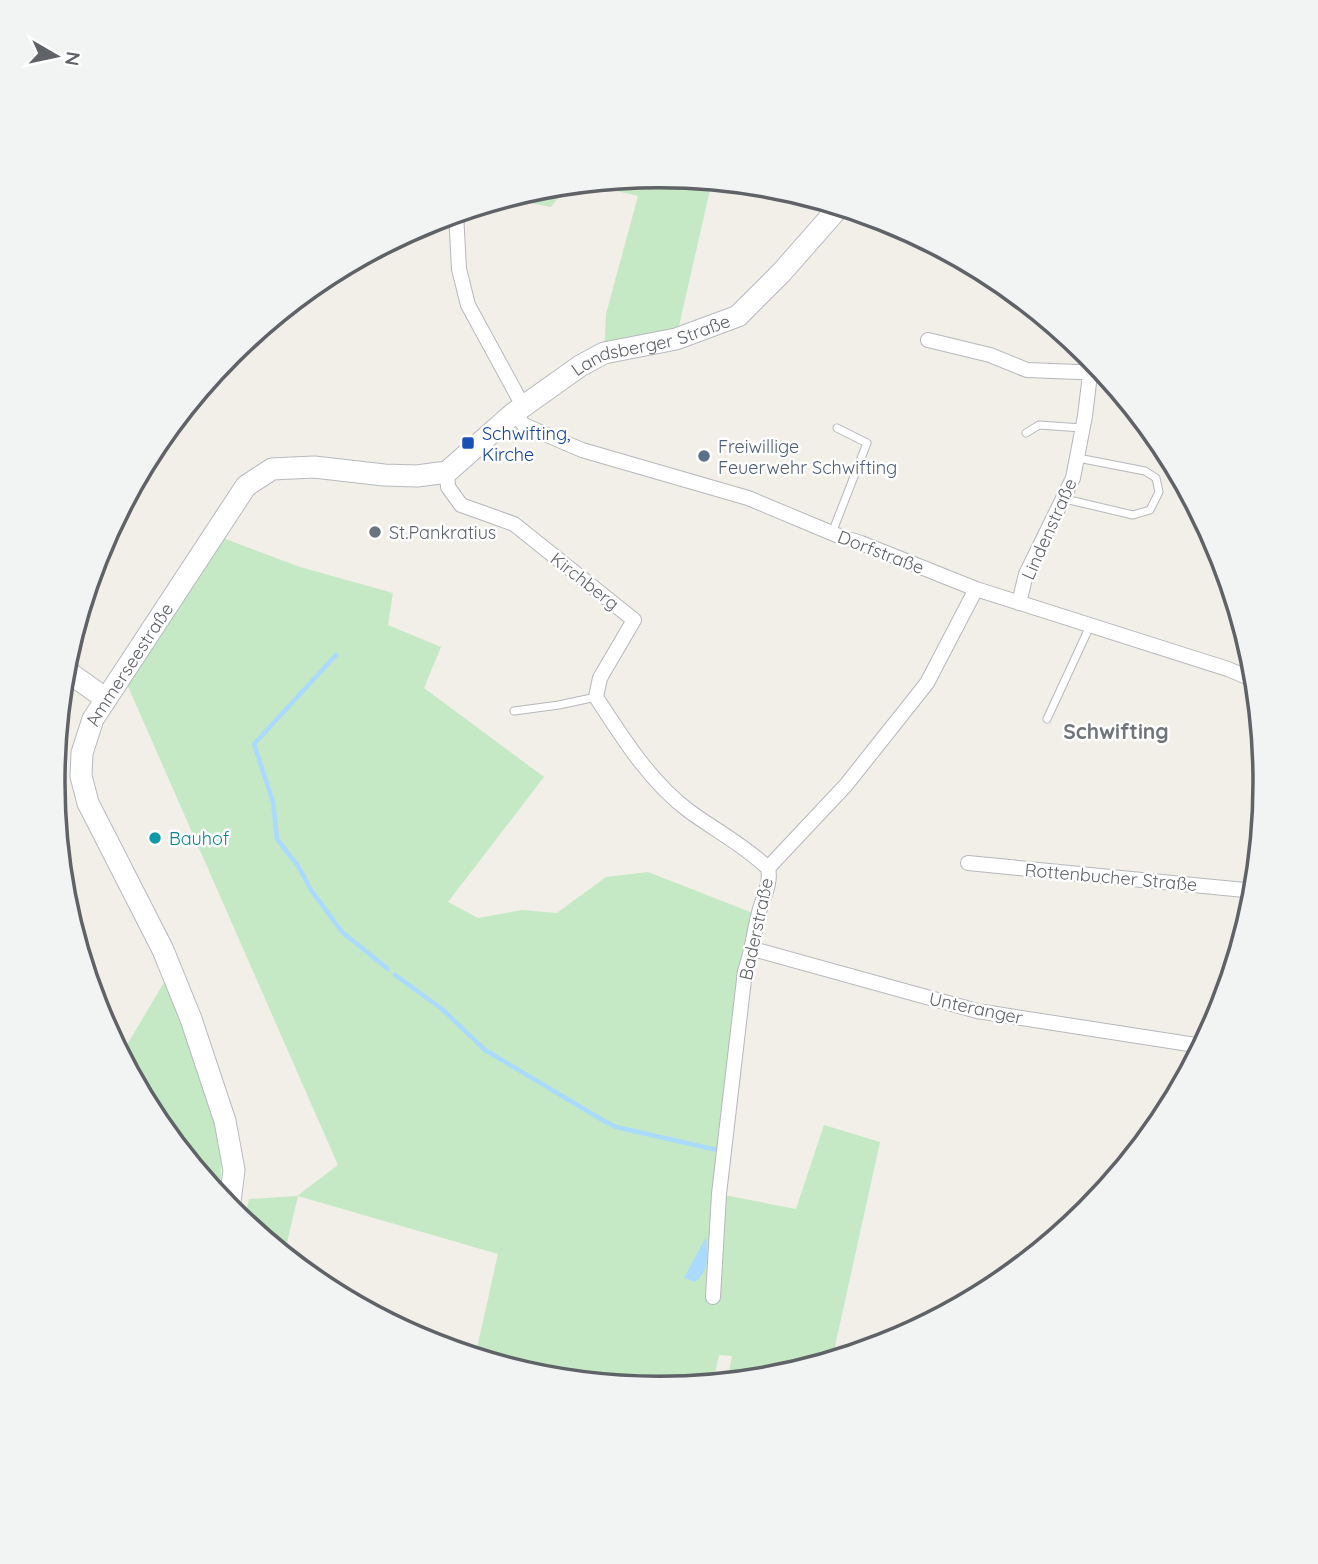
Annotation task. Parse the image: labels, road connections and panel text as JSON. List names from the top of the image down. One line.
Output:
{"streets":{"street":["Landsberger Straße","Lindenstraße","Dorfstraße","Kirchberg","Ammerseestraße","Rottenbucher Straße","Baderstraße","Unteranger"]},"crossings":[["Landsberger Straße","Dorfstraße"],["Landsberger Straße","Kirchberg"],["Landsberger Straße","Ammerseestraße"],["Lindenstraße","Dorfstraße"],["Dorfstraße","Baderstraße"],["Kirchberg","Ammerseestraße"],["Baderstraße","Unteranger"]],"districts":["Schwifting"],"places":{"transit":["Schwifting, Kirche"],"other":["Freiwillige Feuerwehr Schwifting","St.Pankratius","Bauhof"]},"north":"right"}
